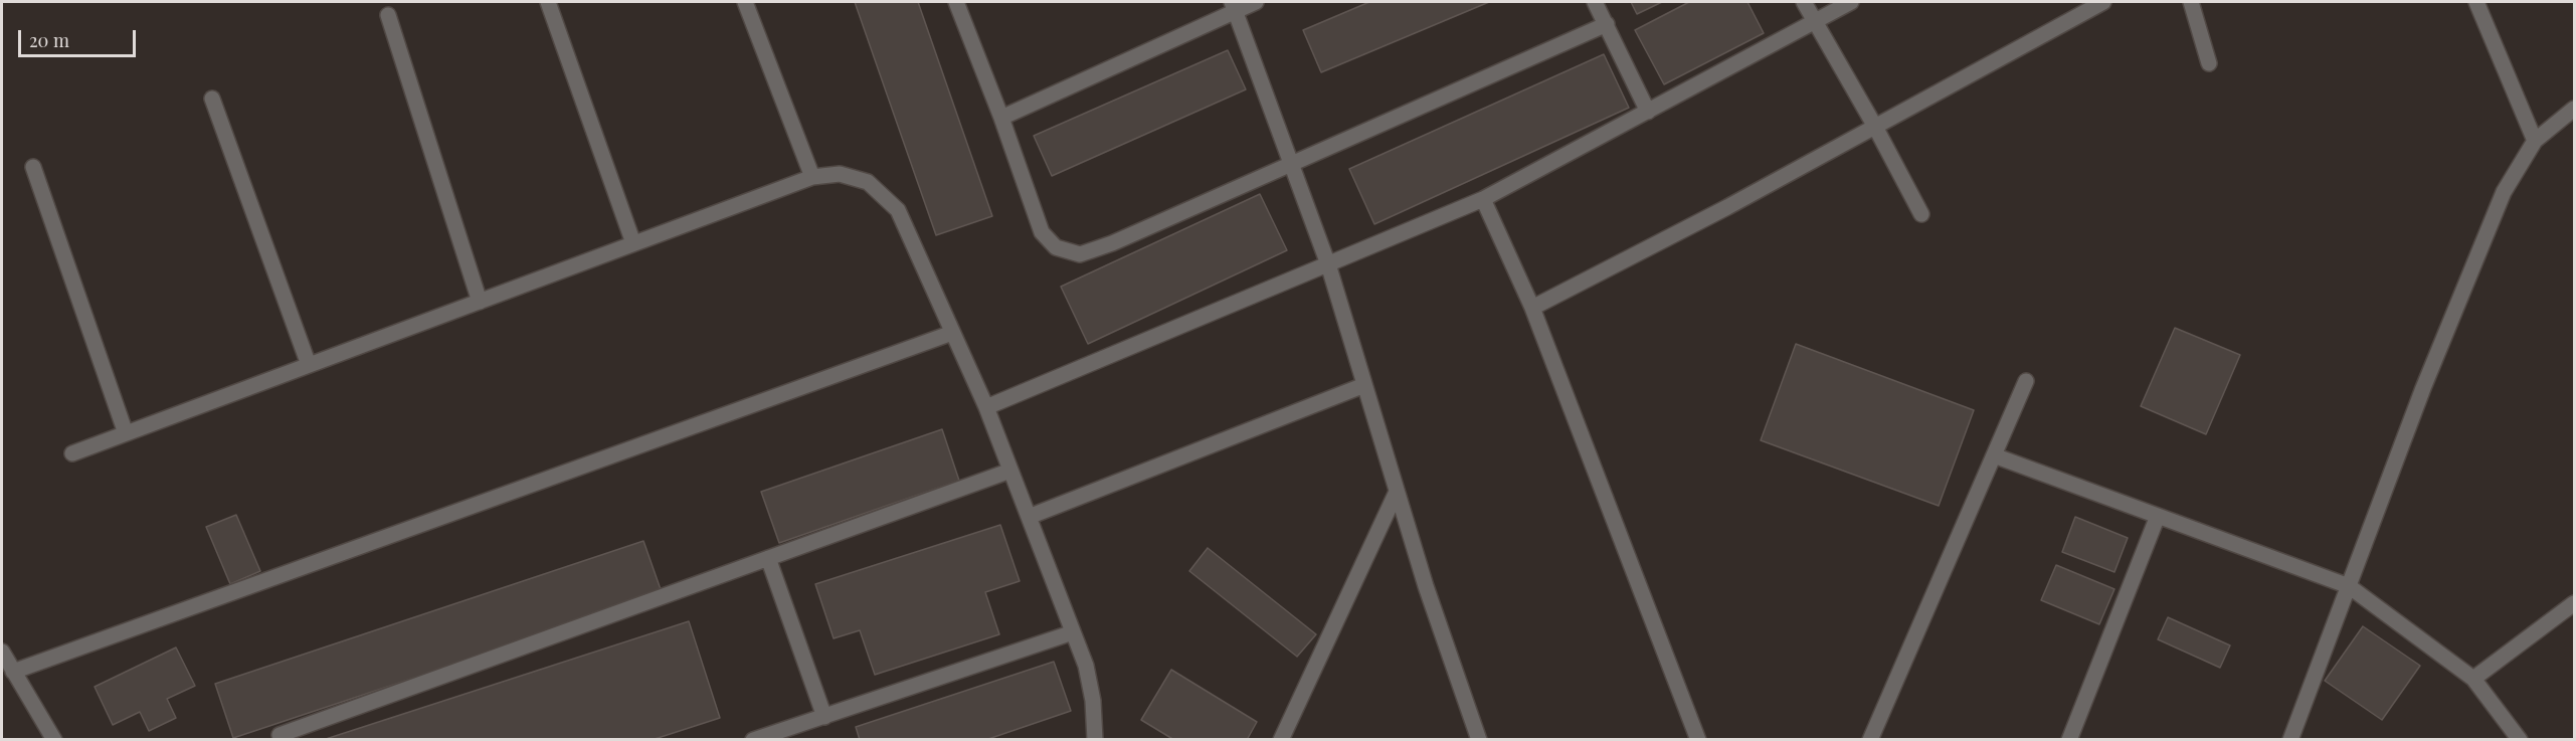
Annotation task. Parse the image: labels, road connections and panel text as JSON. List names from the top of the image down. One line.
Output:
{"scale_bar":"20 m"}
